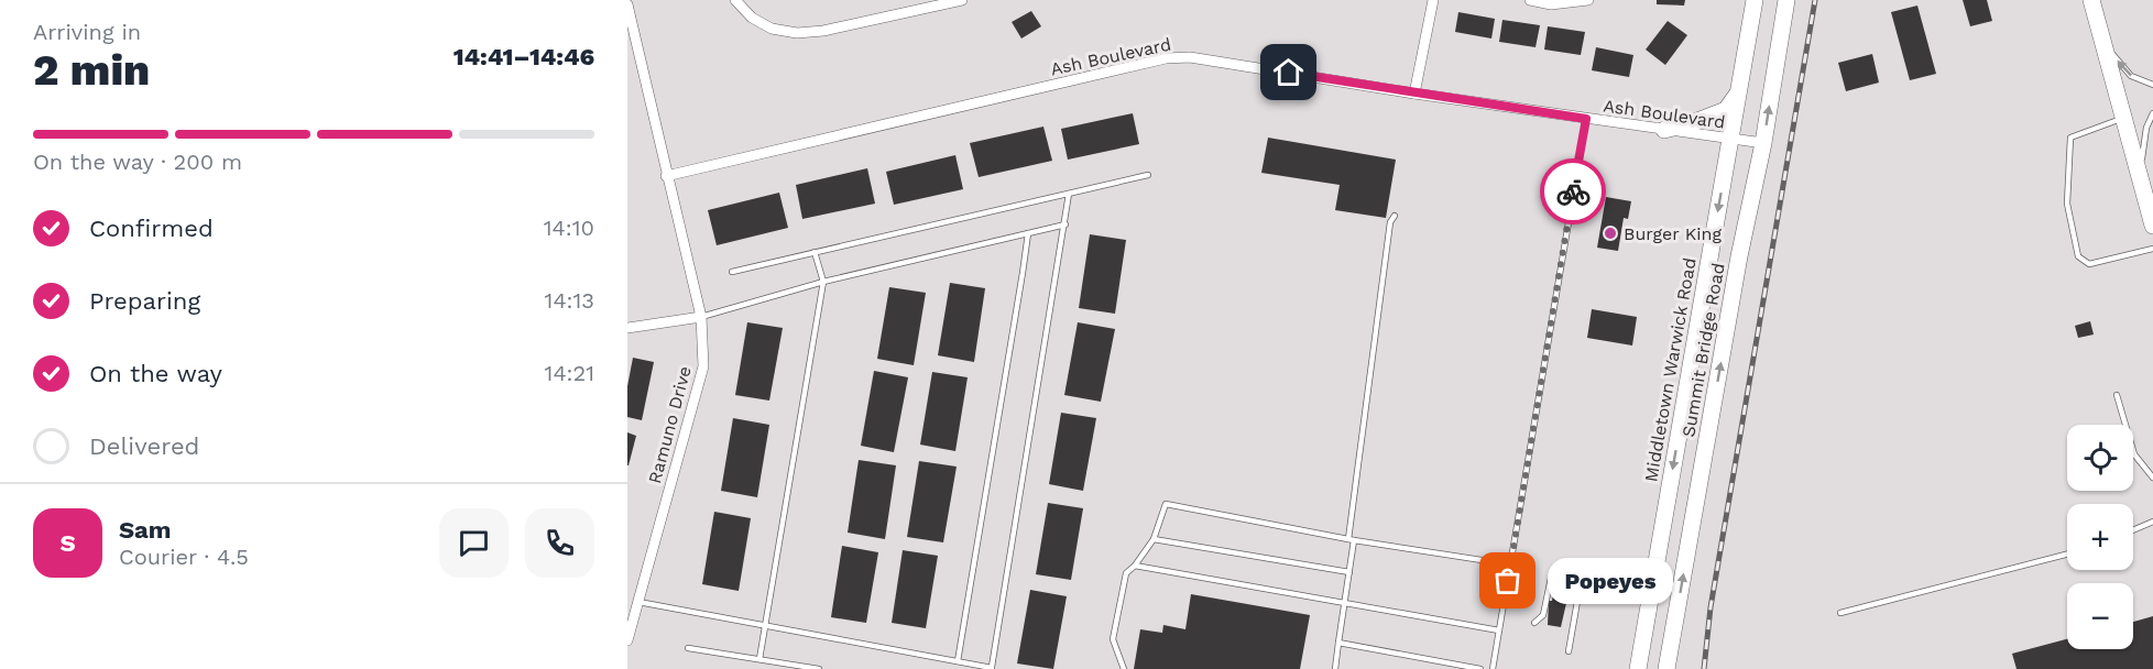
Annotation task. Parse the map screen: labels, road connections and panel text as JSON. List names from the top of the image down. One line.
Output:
{"streets":{"main road":["Summit Bridge Road","Middletown Warwick Road"],"street":["Ash Boulevard","Ramuno Drive"]},"crossings":[["Ash Boulevard","Summit Bridge Road"],["Ash Boulevard","Middletown Warwick Road"],["Ash Boulevard","Ramuno Drive"]],"one_way":["Summit Bridge Road","Middletown Warwick Road"],"places":["Burger King","Popeyes"],"page":{"heading":["2 min","Arriving in","14:41–14:46"],"panel":["Sam","Courier · 4.5"],"bar":"On the way · 200 m","list":[["Confirmed","14:10"],["Preparing","14:13"],["On the way","14:21"],"Delivered"],"map_buttons":["+","−"],"round":"S","bubble":"Popeyes"}}
